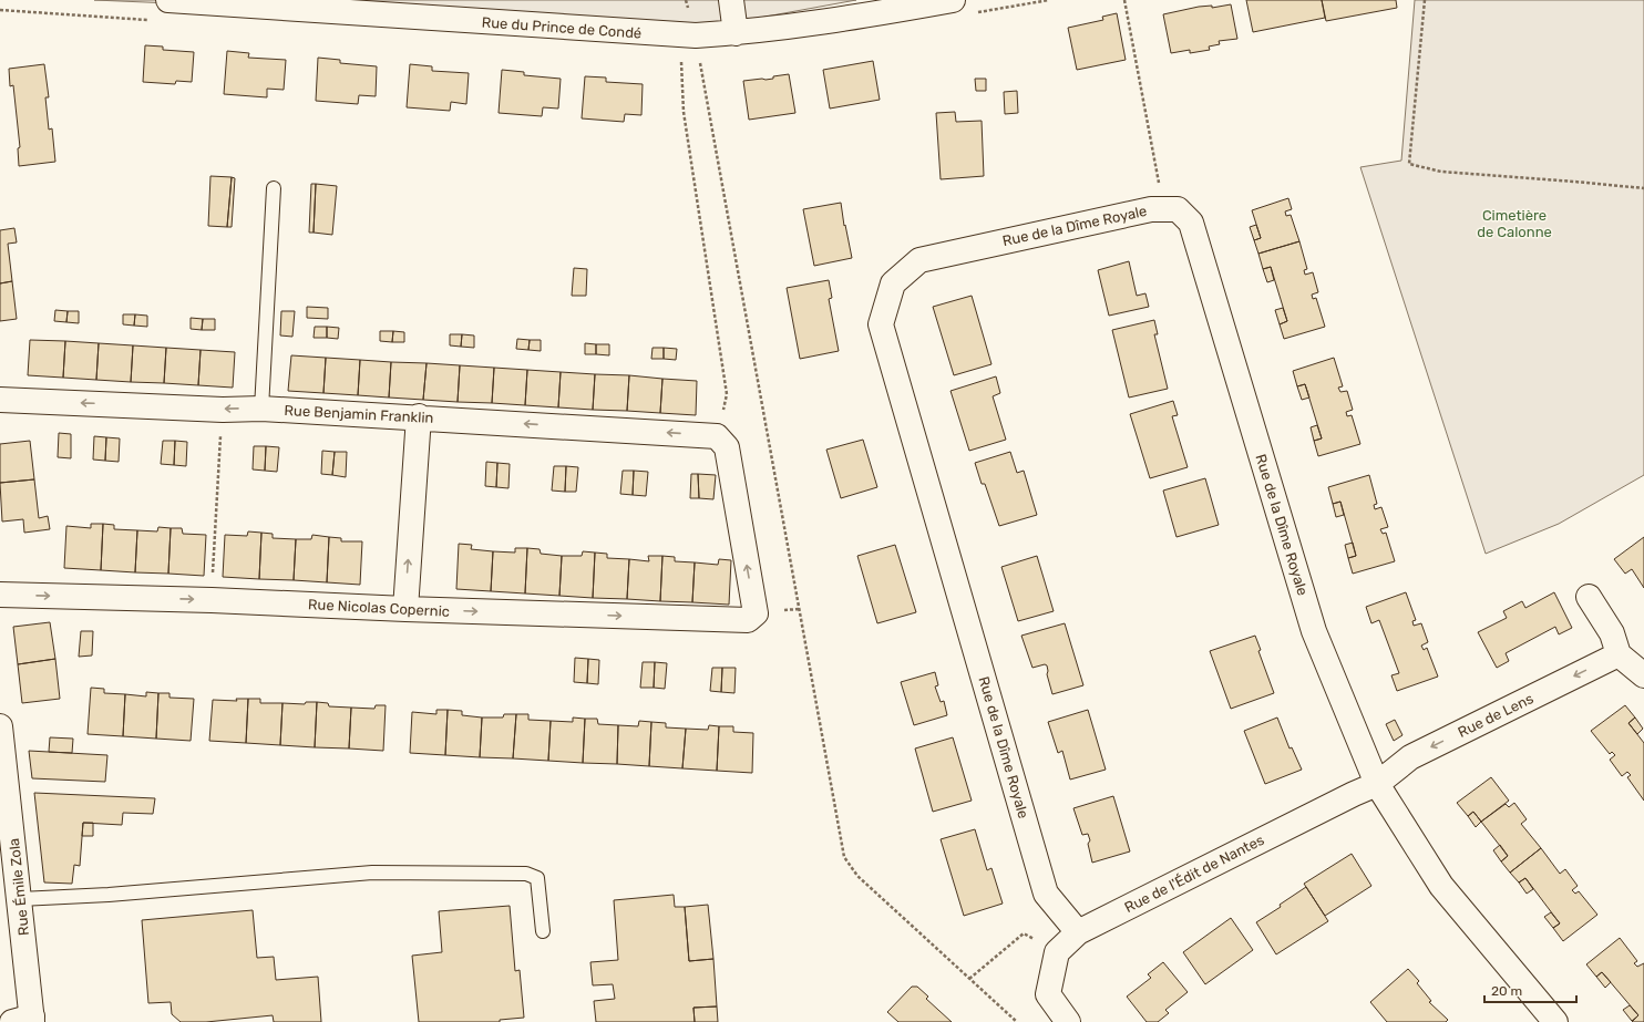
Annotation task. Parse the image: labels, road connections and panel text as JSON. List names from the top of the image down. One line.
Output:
{"streets":{"street":["Rue du Prince de Condé","Rue de la Dîme Royale","Rue Benjamin Franklin","Rue Nicolas Copernic","Rue de Lens","Rue de l'Édit de Nantes","Rue Émile Zola"]},"crossings":[["Rue de la Dîme Royale","Rue de Lens"],["Rue de la Dîme Royale","Rue de l'Édit de Nantes"],["Rue Benjamin Franklin","Rue Nicolas Copernic"],["Rue de Lens","Rue de l'Édit de Nantes"]],"one_way":["Rue Benjamin Franklin","Rue de Lens"],"parks":["Cimetière de Calonne"],"scale_bar":"20 m"}
